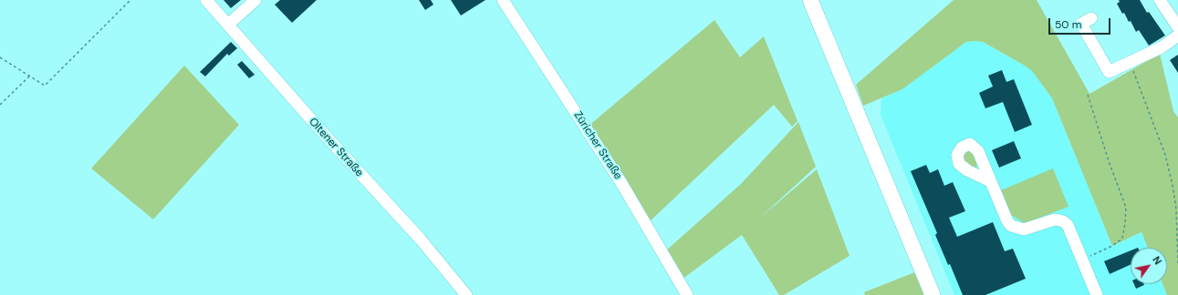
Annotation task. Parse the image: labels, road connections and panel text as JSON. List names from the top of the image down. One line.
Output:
{"streets":{"street":["Züricher Straße","Oltener Straße"]},"scale_bar":"50 m","north":"top right"}
